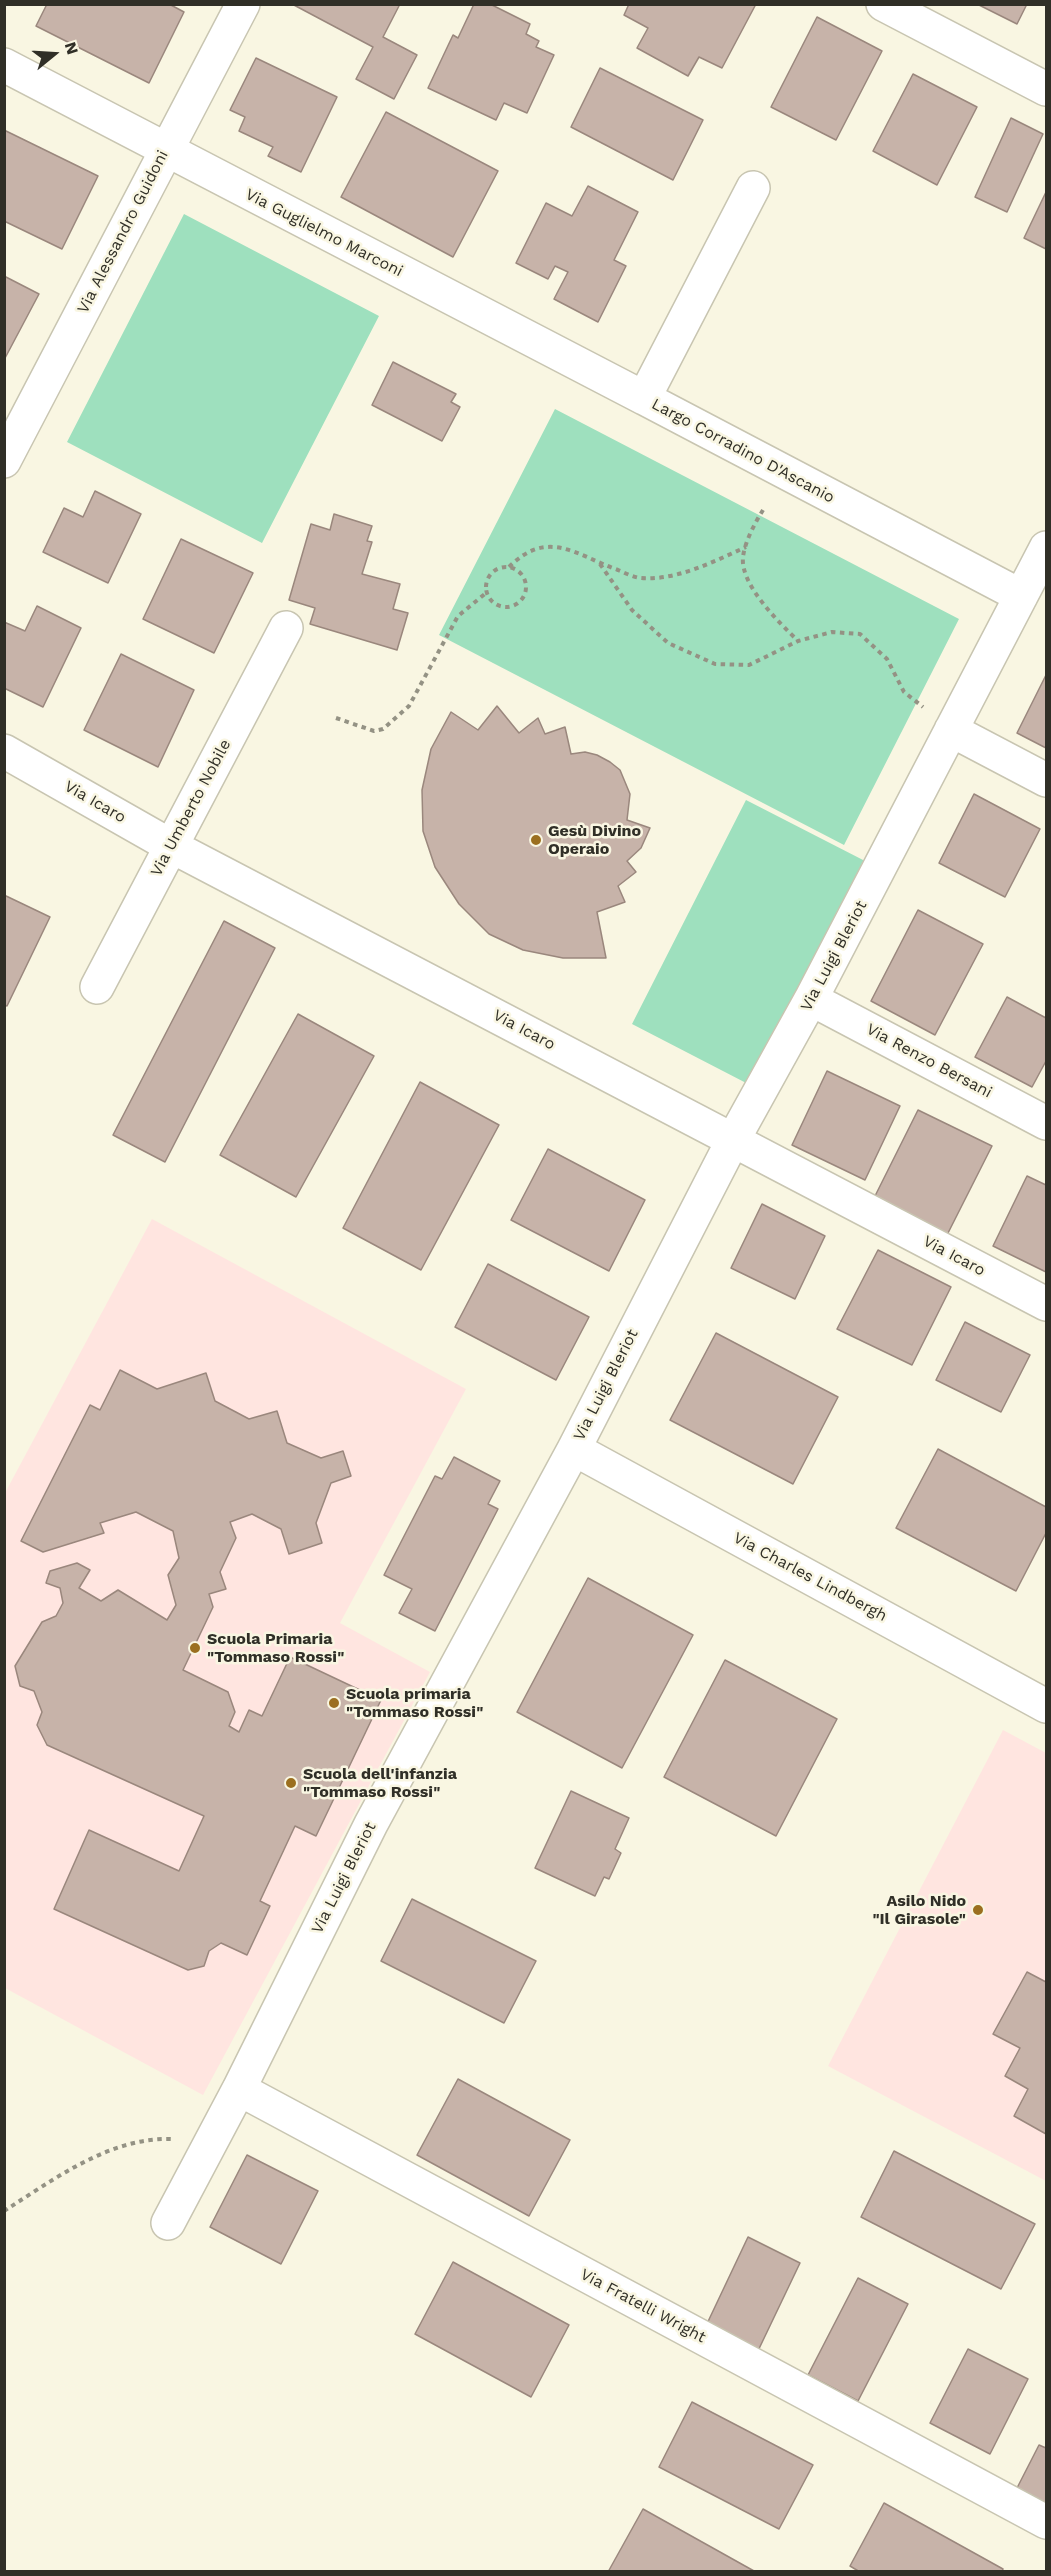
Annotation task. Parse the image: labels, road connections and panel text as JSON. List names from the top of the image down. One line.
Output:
{"streets":{"street":["Via Alessandro Guidoni","Via Guglielmo Marconi","Largo Corradino D'Ascanio","Via Icaro","Via Umberto Nobile","Via Luigi Bleriot","Via Renzo Bersani","Via Charles Lindbergh","Via Fratelli Wright"]},"crossings":[["Via Alessandro Guidoni","Via Guglielmo Marconi"],["Via Guglielmo Marconi","Largo Corradino D'Ascanio"],["Largo Corradino D'Ascanio","Via Luigi Bleriot"],["Via Icaro","Via Umberto Nobile"],["Via Icaro","Via Luigi Bleriot"],["Via Luigi Bleriot","Via Renzo Bersani"],["Via Luigi Bleriot","Via Charles Lindbergh"],["Via Luigi Bleriot","Via Fratelli Wright"]],"places":["Gesù Divino Operaio","Scuola Primaria \"Tommaso Rossi\"","Scuola primaria \"Tommaso Rossi\"","Scuola dell'infanzia \"Tommaso Rossi\"","Asilo Nido \"Il Girasole\""],"north":"right"}
